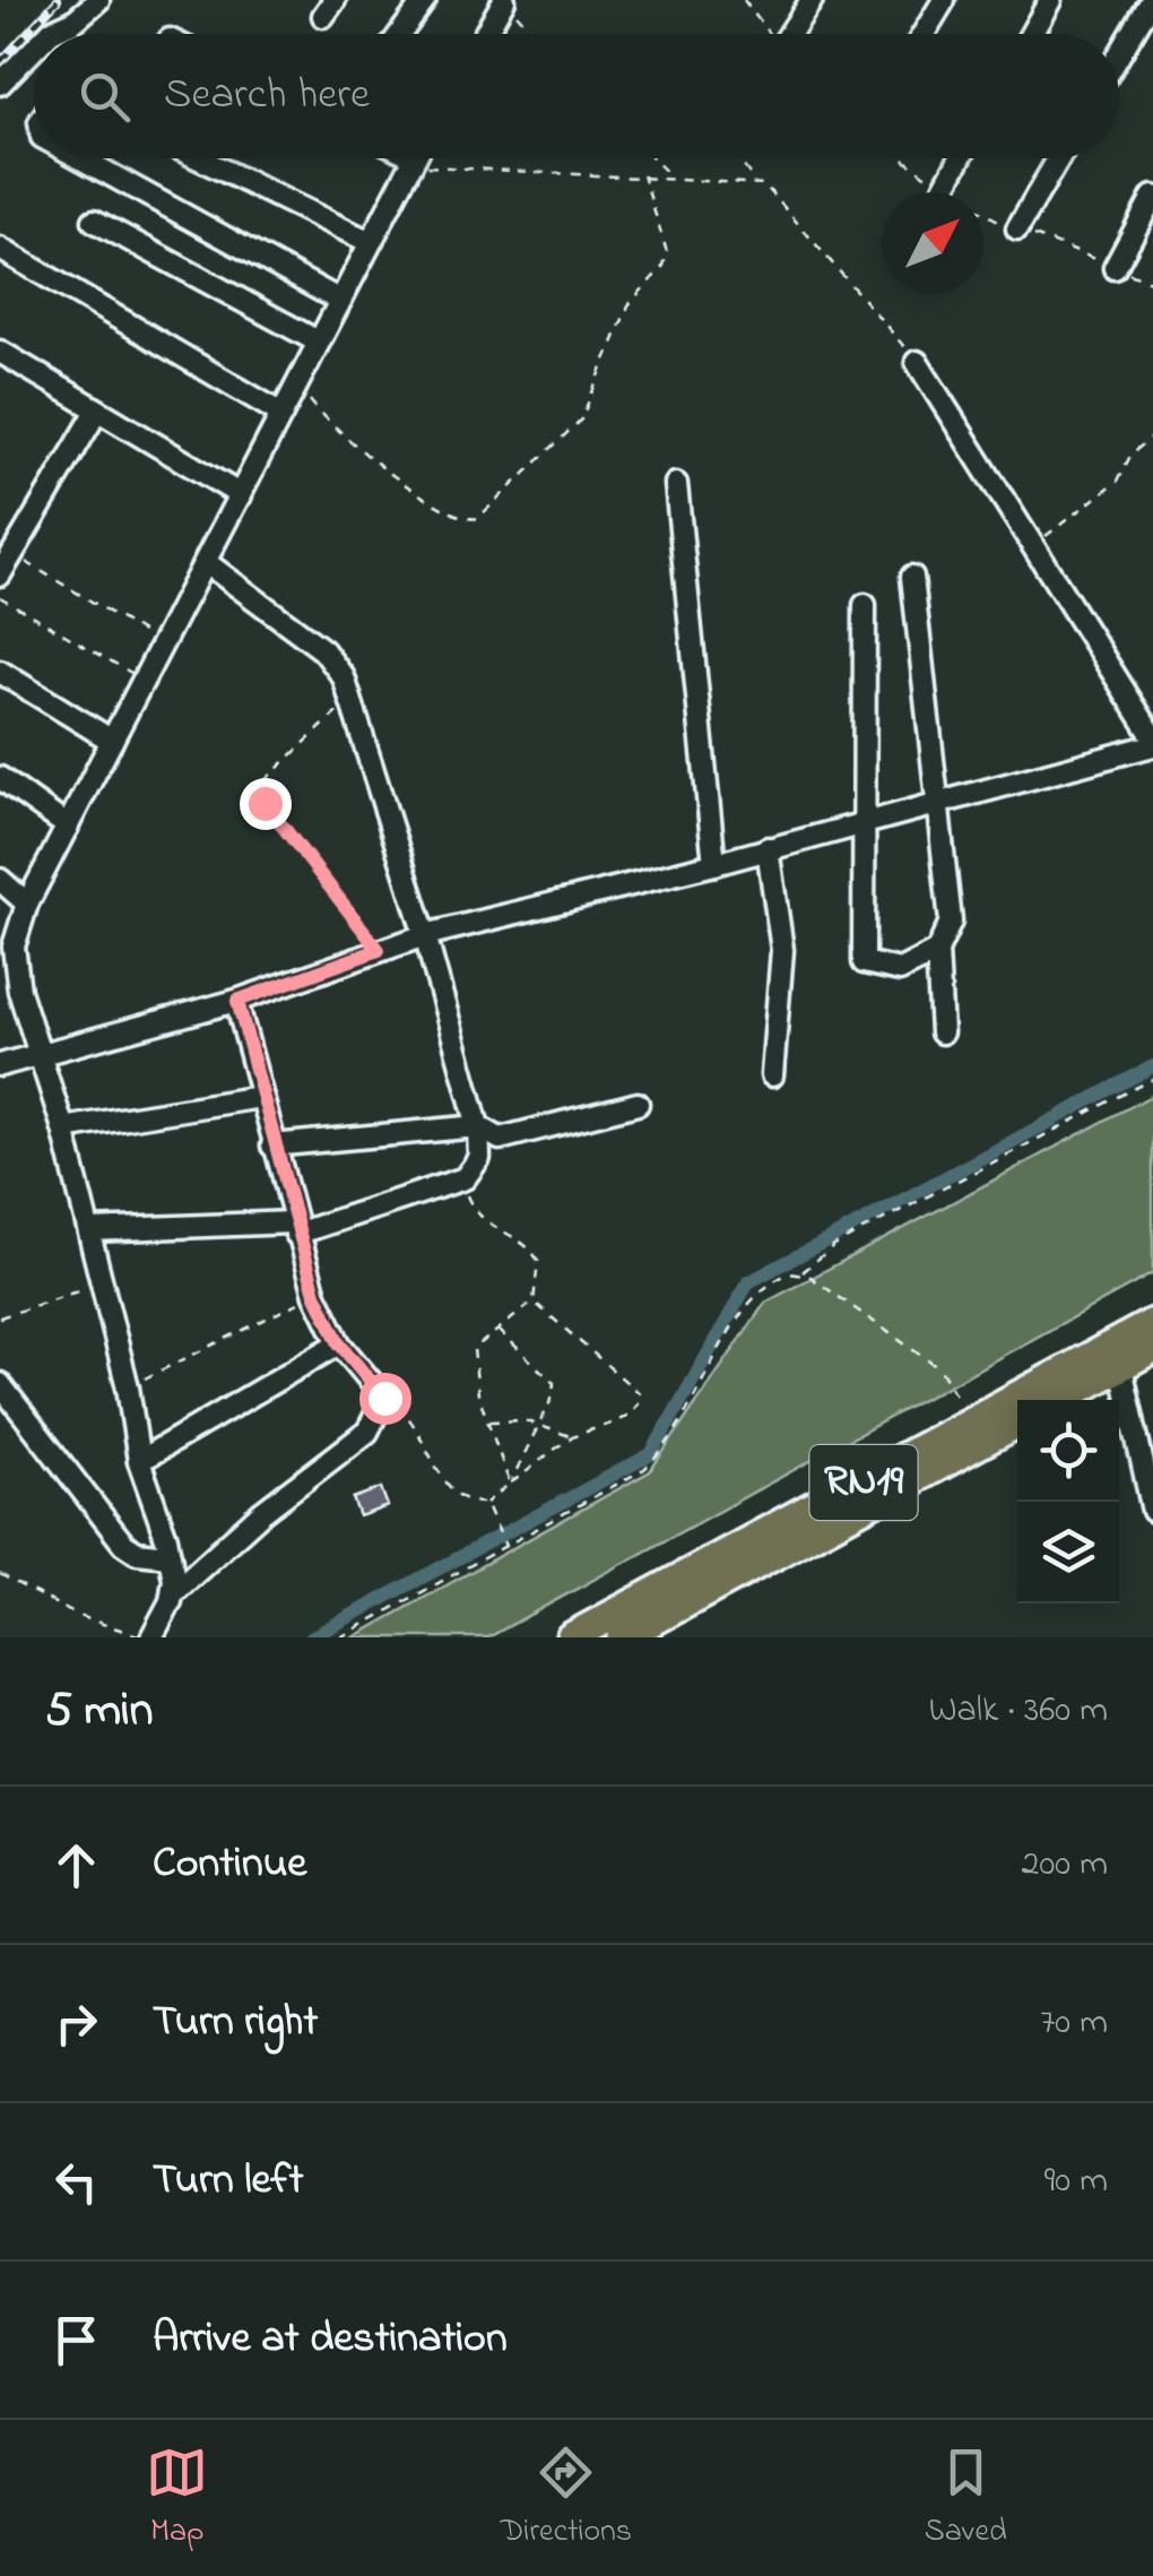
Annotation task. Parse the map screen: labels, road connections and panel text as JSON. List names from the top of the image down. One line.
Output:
{"streets":{"highway":["RN19"]},"north":"top right","page":{"search":"Search here","heading":["5 min","Walk · 360 m"],"list":[["Continue","200 m"],["Turn right","70 m"],["Turn left","90 m"],"Arrive at destination"],"nav":["Map","Directions","Saved"]}}
